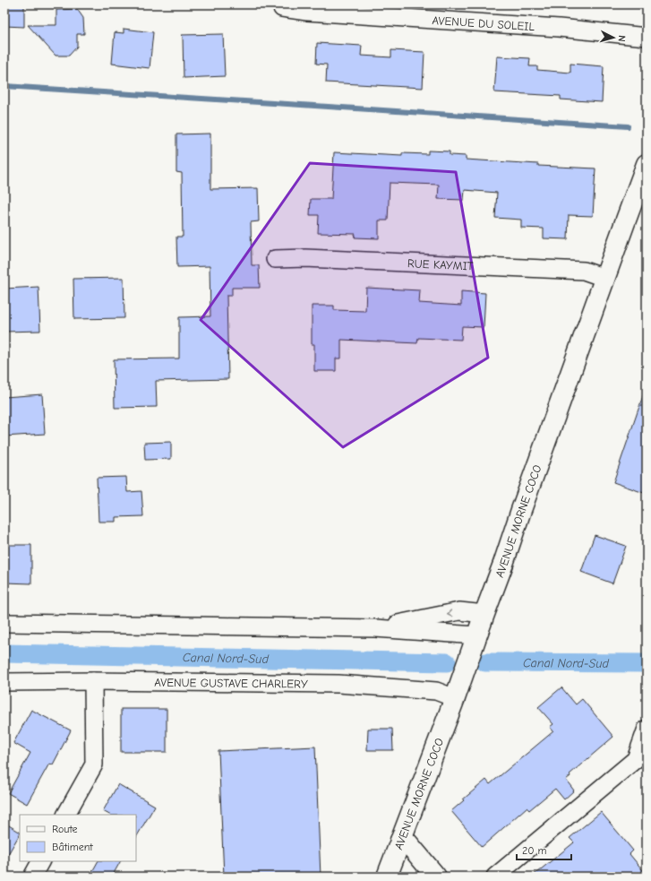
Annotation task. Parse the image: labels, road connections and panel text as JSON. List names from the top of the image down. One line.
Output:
{"streets":{"street":["AVENUE DU SOLEIL","RUE KAYMIT","AVENUE MORNE COCO","AVENUE GUSTAVE CHARLERY"]},"crossings":[["RUE KAYMIT","AVENUE MORNE COCO"],["AVENUE MORNE COCO","AVENUE GUSTAVE CHARLERY"]],"water":["Canal Nord-Sud"],"legend":["Route","Bâtiment"],"scale_bar":"20 m","north":"right"}
